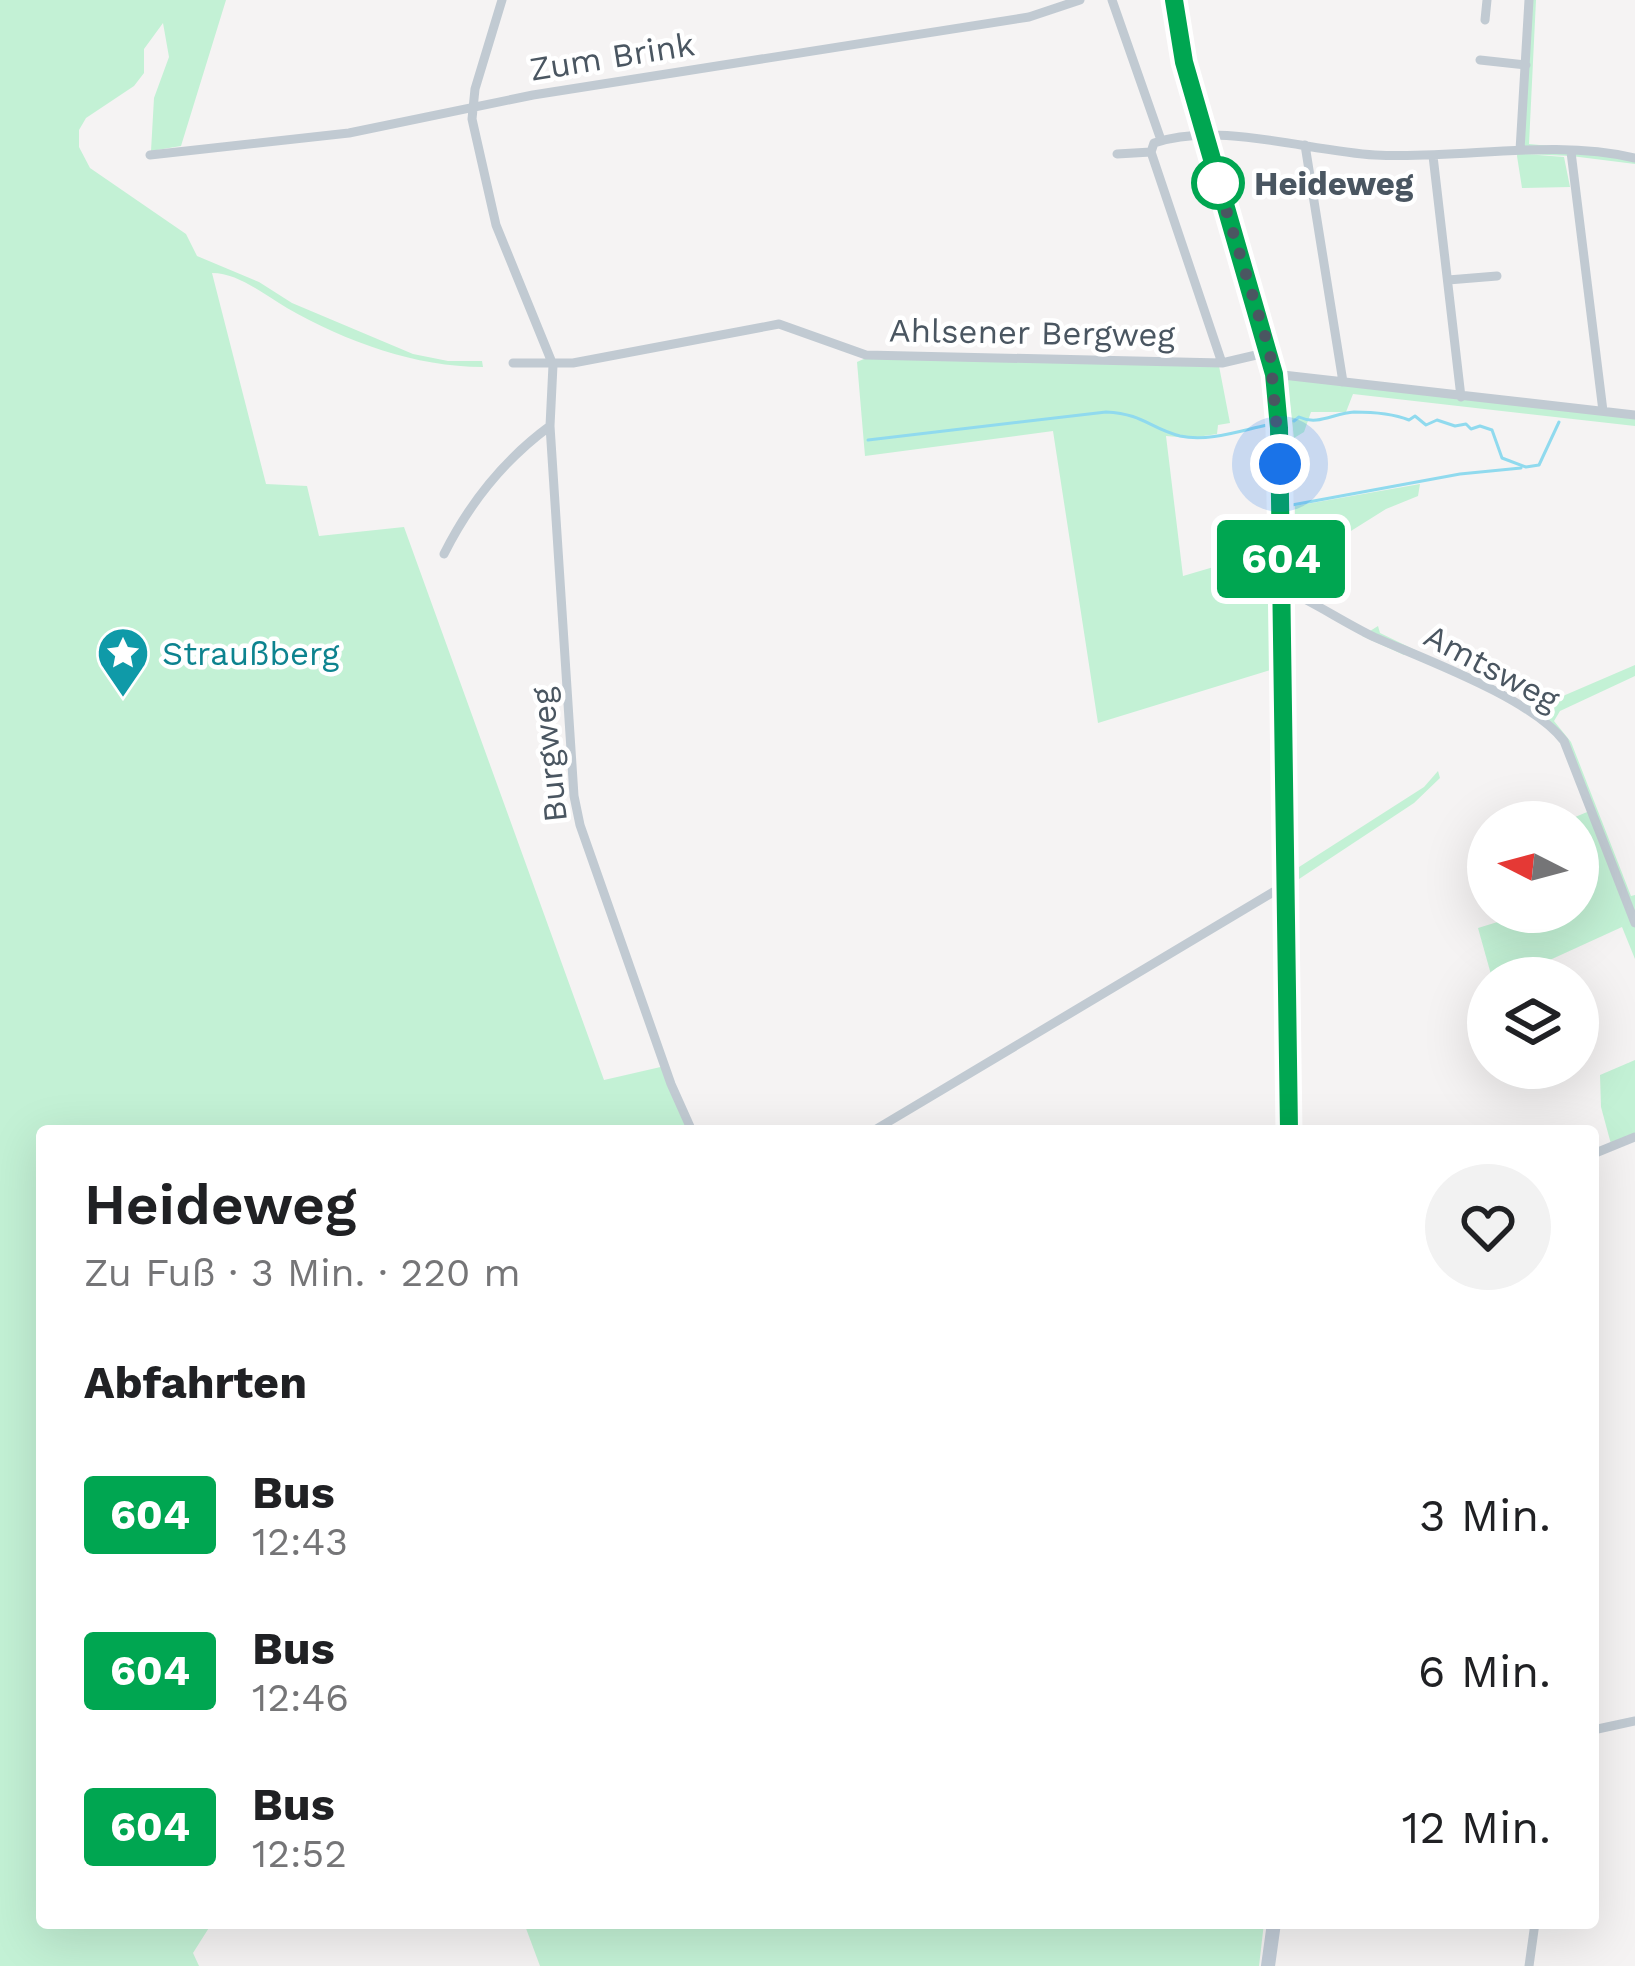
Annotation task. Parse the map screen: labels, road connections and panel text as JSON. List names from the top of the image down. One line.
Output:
{"streets":{"street":["Zum Brink","Ahlsener Bergweg","Amtsweg","Burgweg"]},"crossings":[["Zum Brink","Burgweg"],["Ahlsener Bergweg","Burgweg"]],"places":{"other":["Heideweg"],"place":["Straußberg"]},"lines":["bus line 604"],"north":"left","page":{"on_map":"604","heading":[["Heideweg","Zu Fuß · 3 Min. · 220 m"],"Abfahrten"],"list":[{"mark":"604","name":"Bus","note":"12:43","value":"3 Min."},{"mark":"604","name":"Bus","note":"12:46","value":"6 Min."},{"mark":"604","name":"Bus","note":"12:52","value":"12 Min."}]}}
